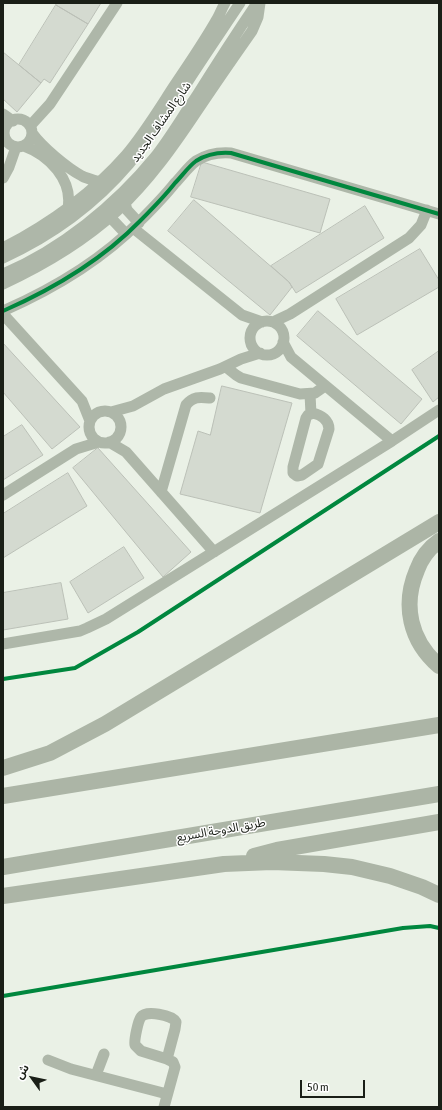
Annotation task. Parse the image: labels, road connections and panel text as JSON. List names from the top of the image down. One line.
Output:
{"streets":{"highway":["طريق الدوحة السريع"],"street":["شارع المشاف الجديد"]},"scale_bar":"50 m","north":"top left"}
